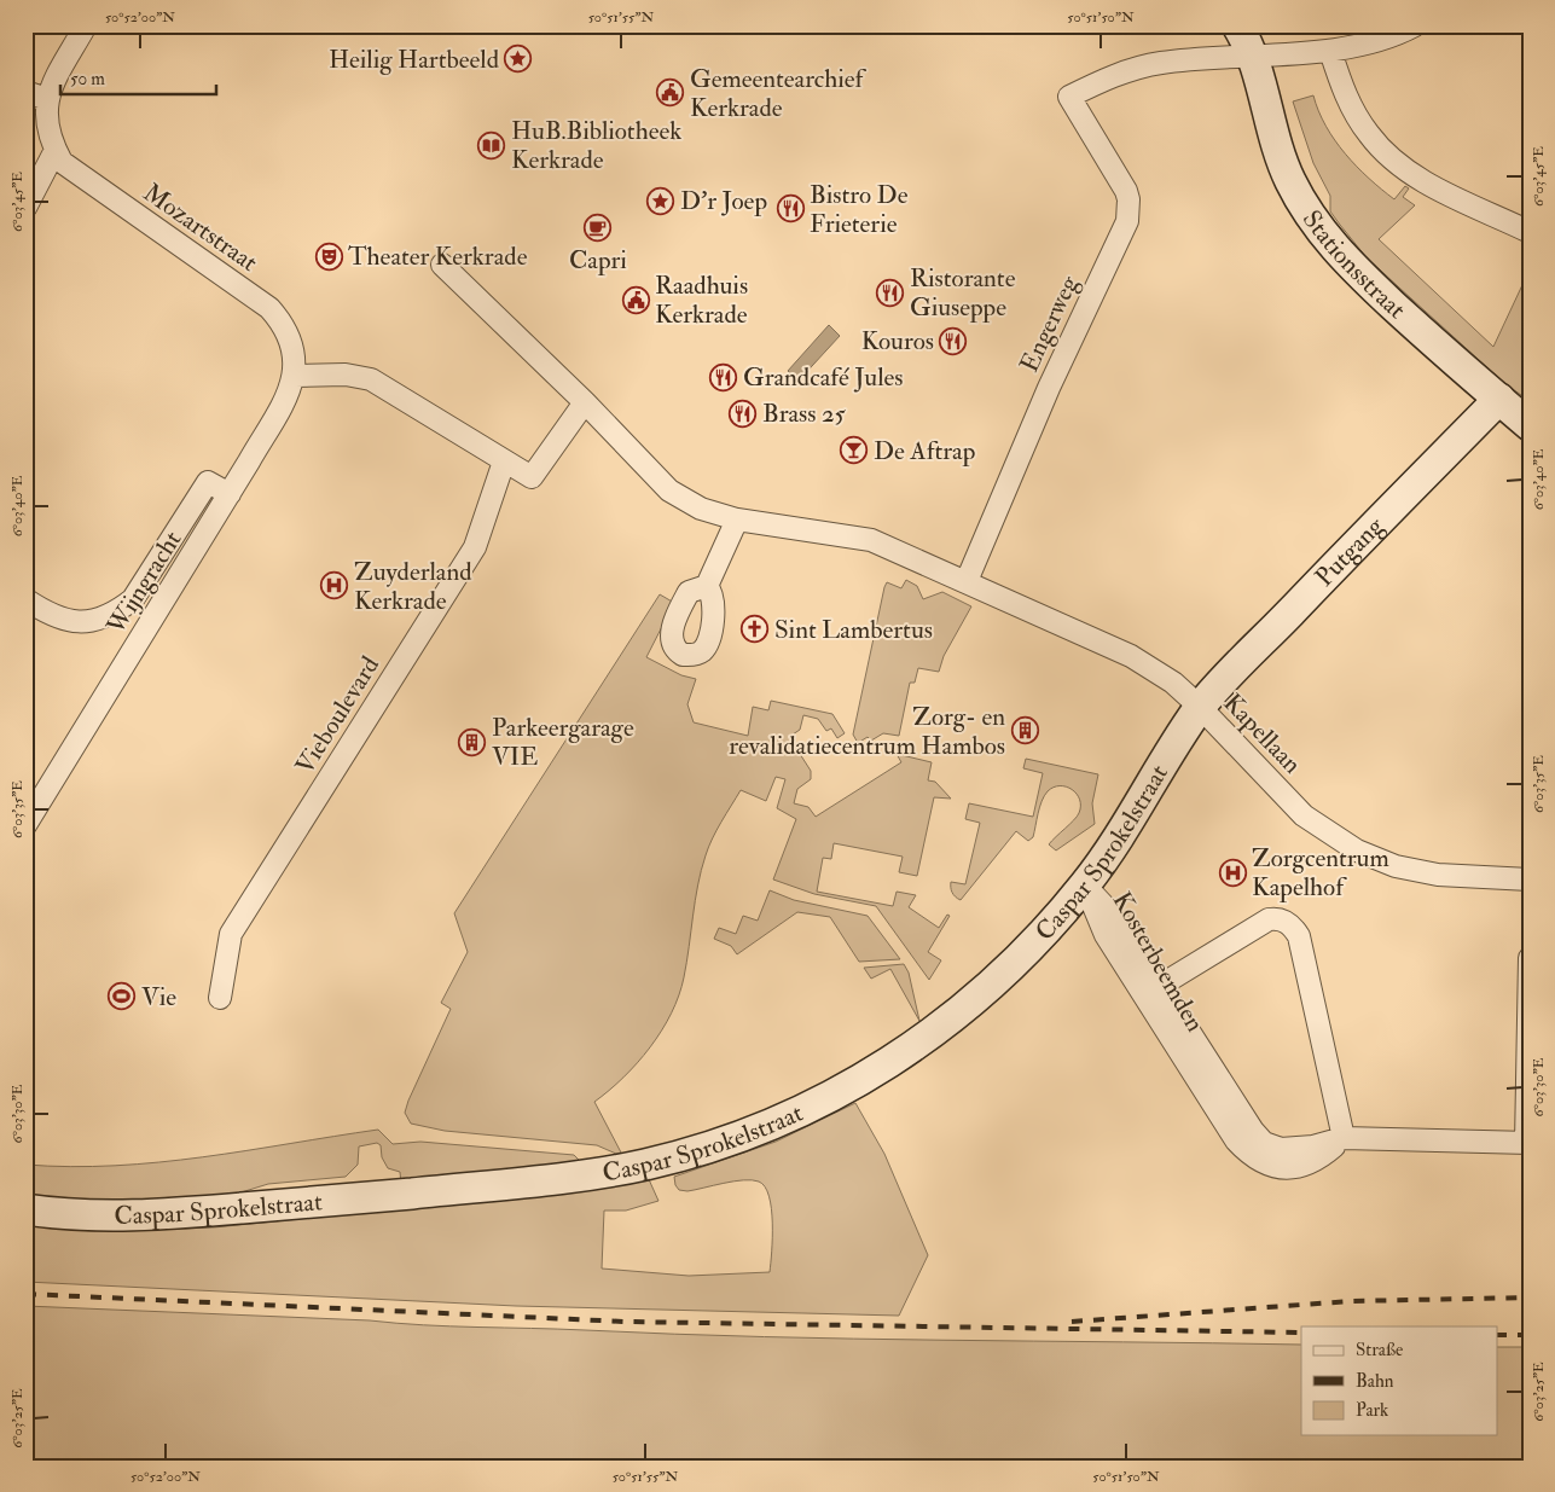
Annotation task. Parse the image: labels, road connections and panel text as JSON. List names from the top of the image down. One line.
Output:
{"streets":{"main road":["Stationsstraat","Putgang","Caspar Sprokelstraat"],"street":["Mozartstraat","Engerweg","Wijngracht","Vieboulevard","Kapellaan","Kosterbeemden"]},"crossings":[["Mozartstraat","Wijngracht"],["Stationsstraat","Engerweg"],["Stationsstraat","Putgang"],["Engerweg","Kapellaan"],["Putgang","Kapellaan"],["Putgang","Caspar Sprokelstraat"],["Kapellaan","Caspar Sprokelstraat"],["Caspar Sprokelstraat","Kosterbeemden"]],"places":{"place":["Heilig Hartbeeld","D'r Joep"],"public building":["Gemeentearchief Kerkrade","Raadhuis Kerkrade"],"library":["HuB.Bibliotheek Kerkrade"],"restaurant":["Bistro De Frieterie","Ristorante Giuseppe","Kouros","Grandcafé Jules","Brass 25"],"cafe":["Capri"],"theatre":["Theater Kerkrade"],"bar":["De Aftrap"],"hospital":["Zuyderland Kerkrade","Zorgcentrum Kapelhof"],"church":["Sint Lambertus"],"building":["Zorg- en revalidatiecentrum Hambos","Parkeergarage VIE"],"sports":["Vie"]},"legend":["Straße","Bahn","Park"],"scale_bar":"50 m","coordinates":["50°52'00\"N","50°51'55\"N","50°51'50\"N","6°03'45\"E","6°03'40\"E","6°03'35\"E","6°03'30\"E","6°03'25\"E"]}
